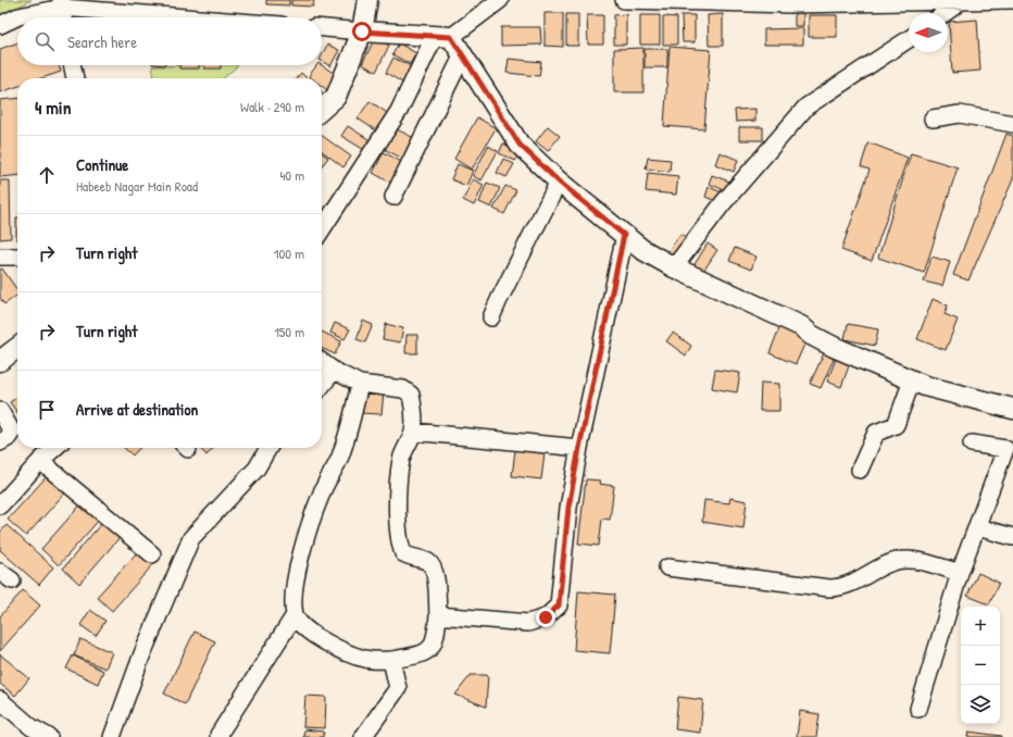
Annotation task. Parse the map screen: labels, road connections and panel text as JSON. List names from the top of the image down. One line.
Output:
{"north":"left","page":{"search":"Search here","heading":["4 min","Walk · 290 m"],"list":[["Continue","Habeeb Nagar Main Road","40 m"],["Turn right","100 m"],["Turn right","150 m"],"Arrive at destination"],"map_buttons":["+","−"]}}
